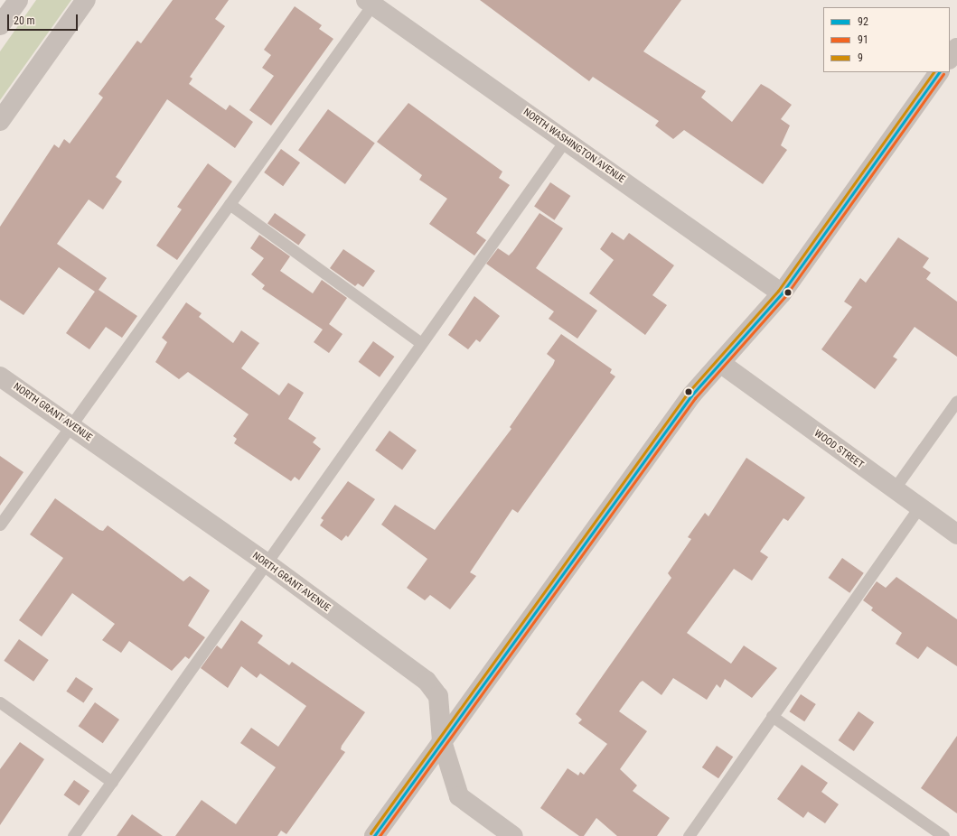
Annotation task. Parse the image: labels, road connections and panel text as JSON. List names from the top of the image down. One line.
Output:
{"streets":{"street":["NORTH WASHINGTON AVENUE","NORTH GRANT AVENUE","WOOD STREET"]},"lines":["transit line 92","transit line 9","transit line 91"],"legend":["92","91","9"],"scale_bar":"20 m"}
